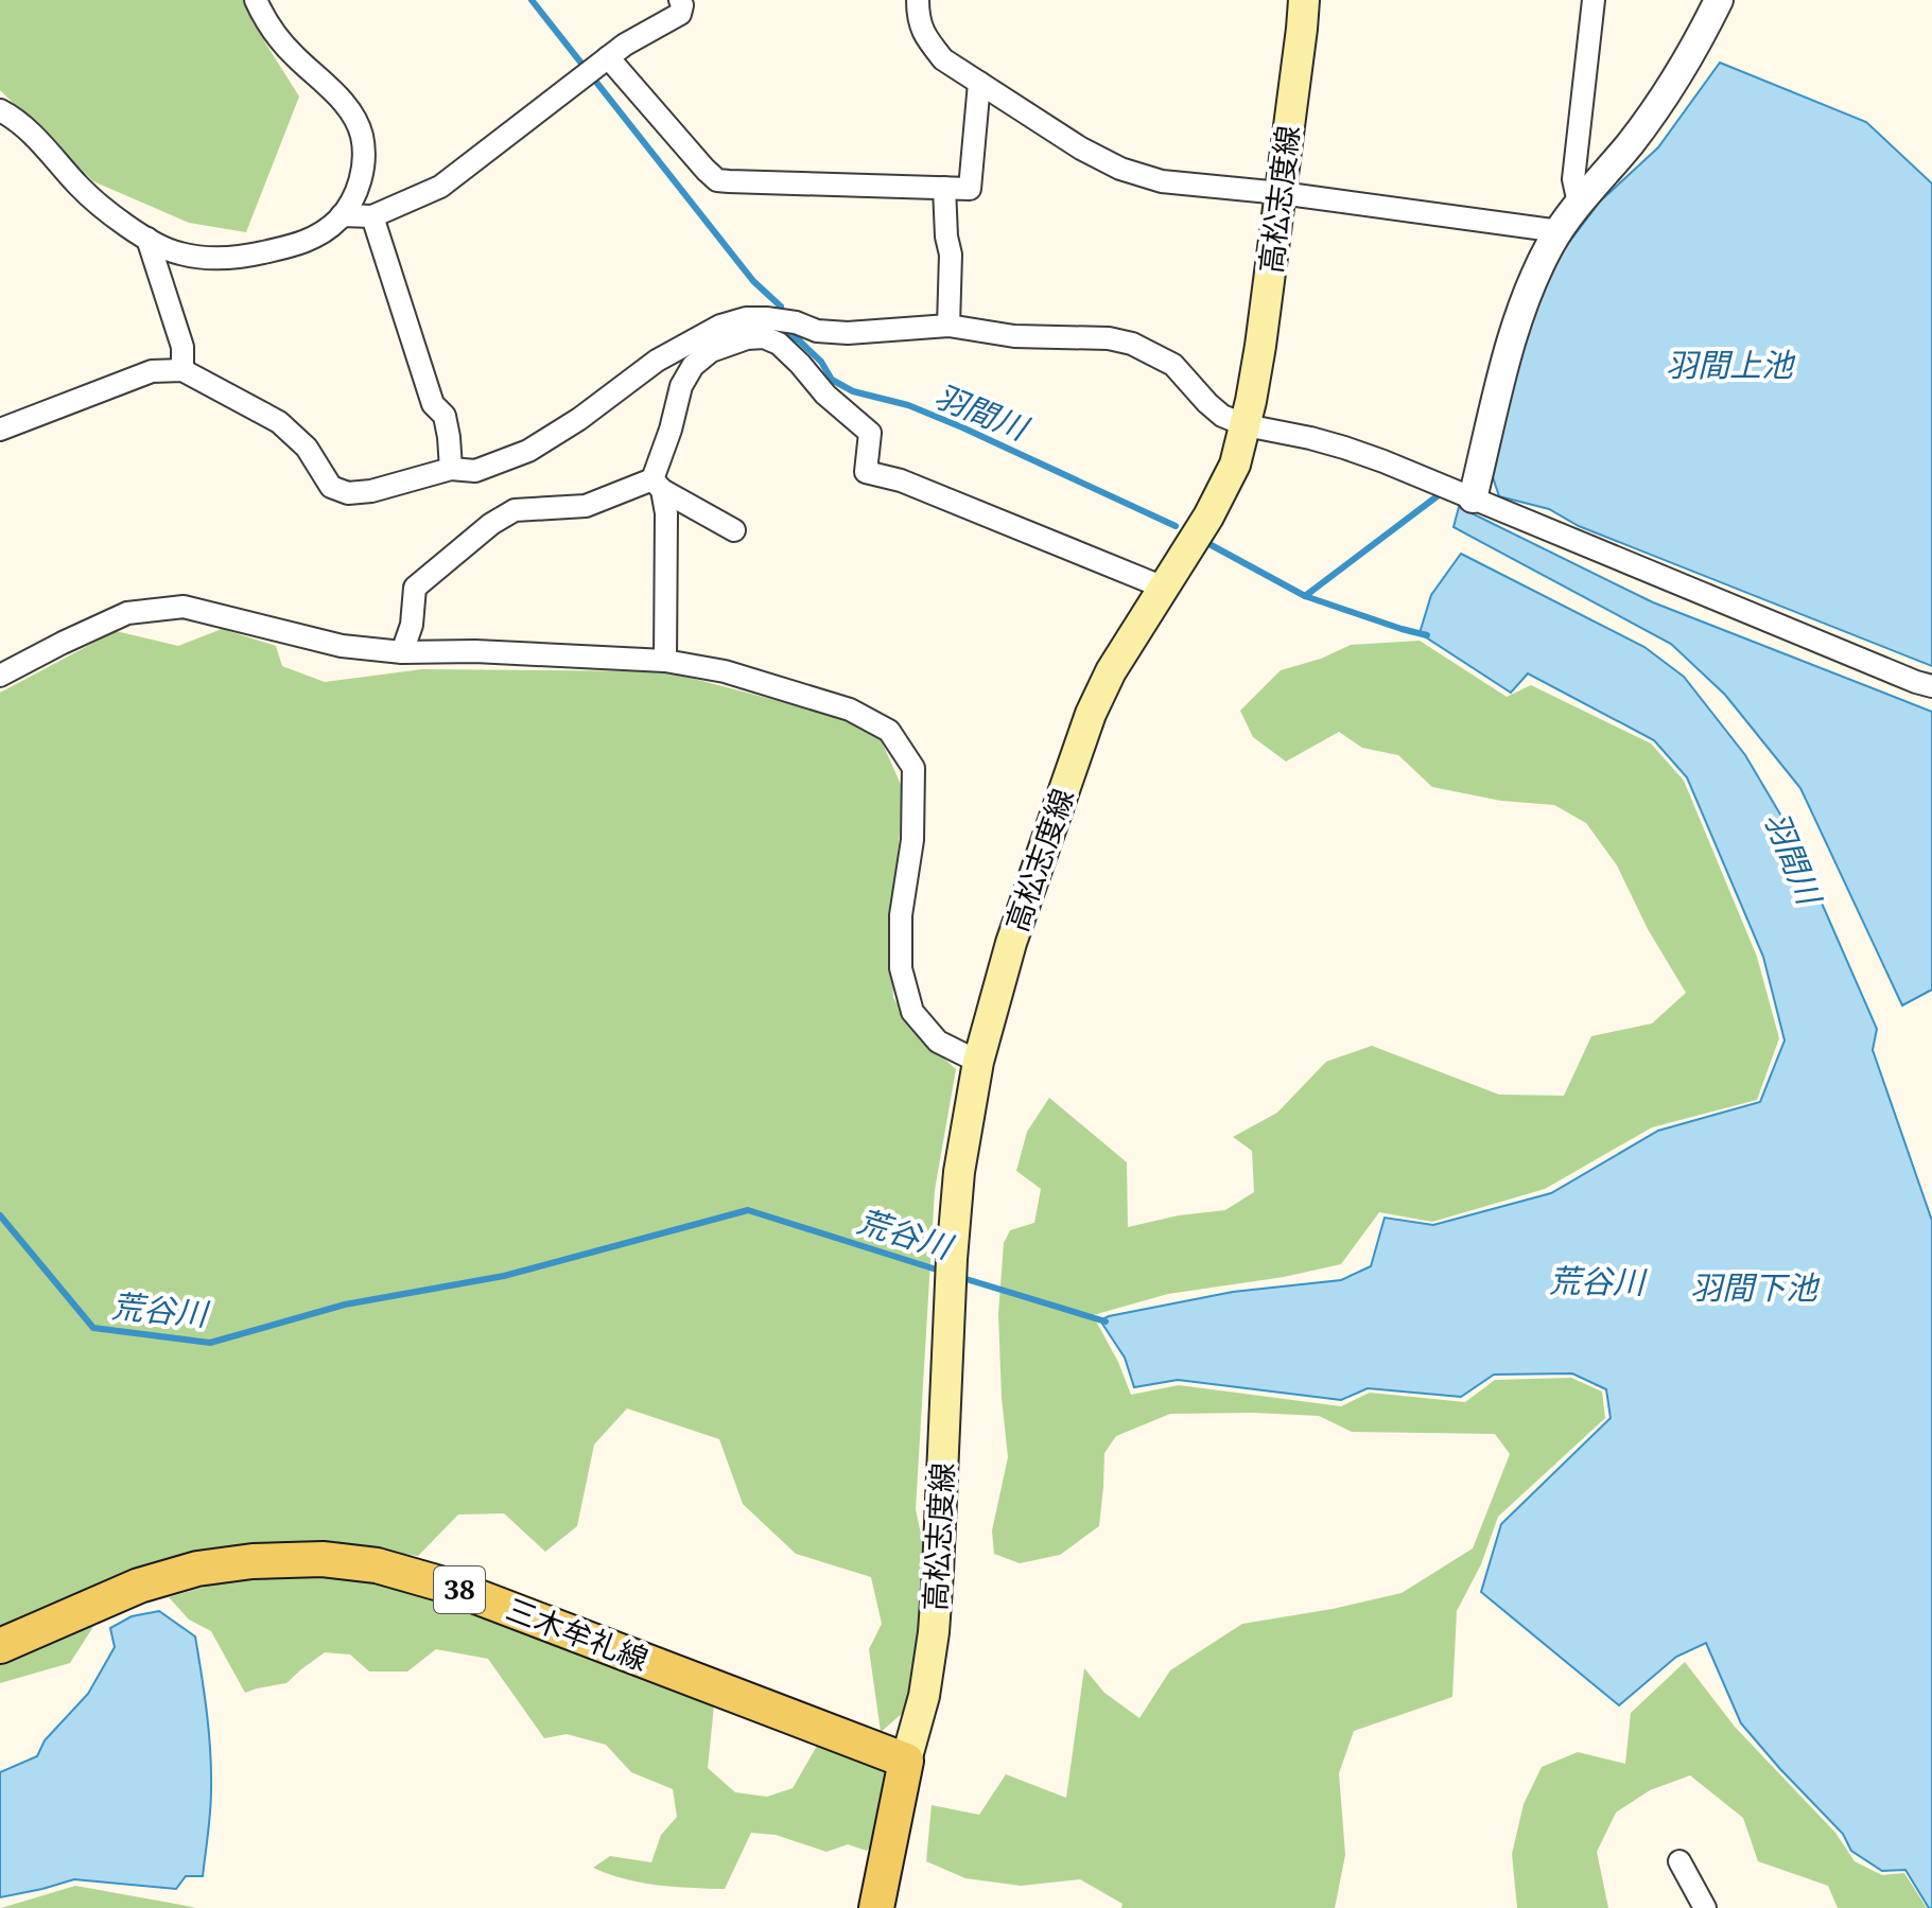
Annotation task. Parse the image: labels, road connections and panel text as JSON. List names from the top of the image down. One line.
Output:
{"streets":{"main road":["高松志度線","38","三木牟礼線"]},"crossings":[["高松志度線","三木牟礼線"]],"water":["羽間上池","羽間川","荒谷川","羽間下池"]}
